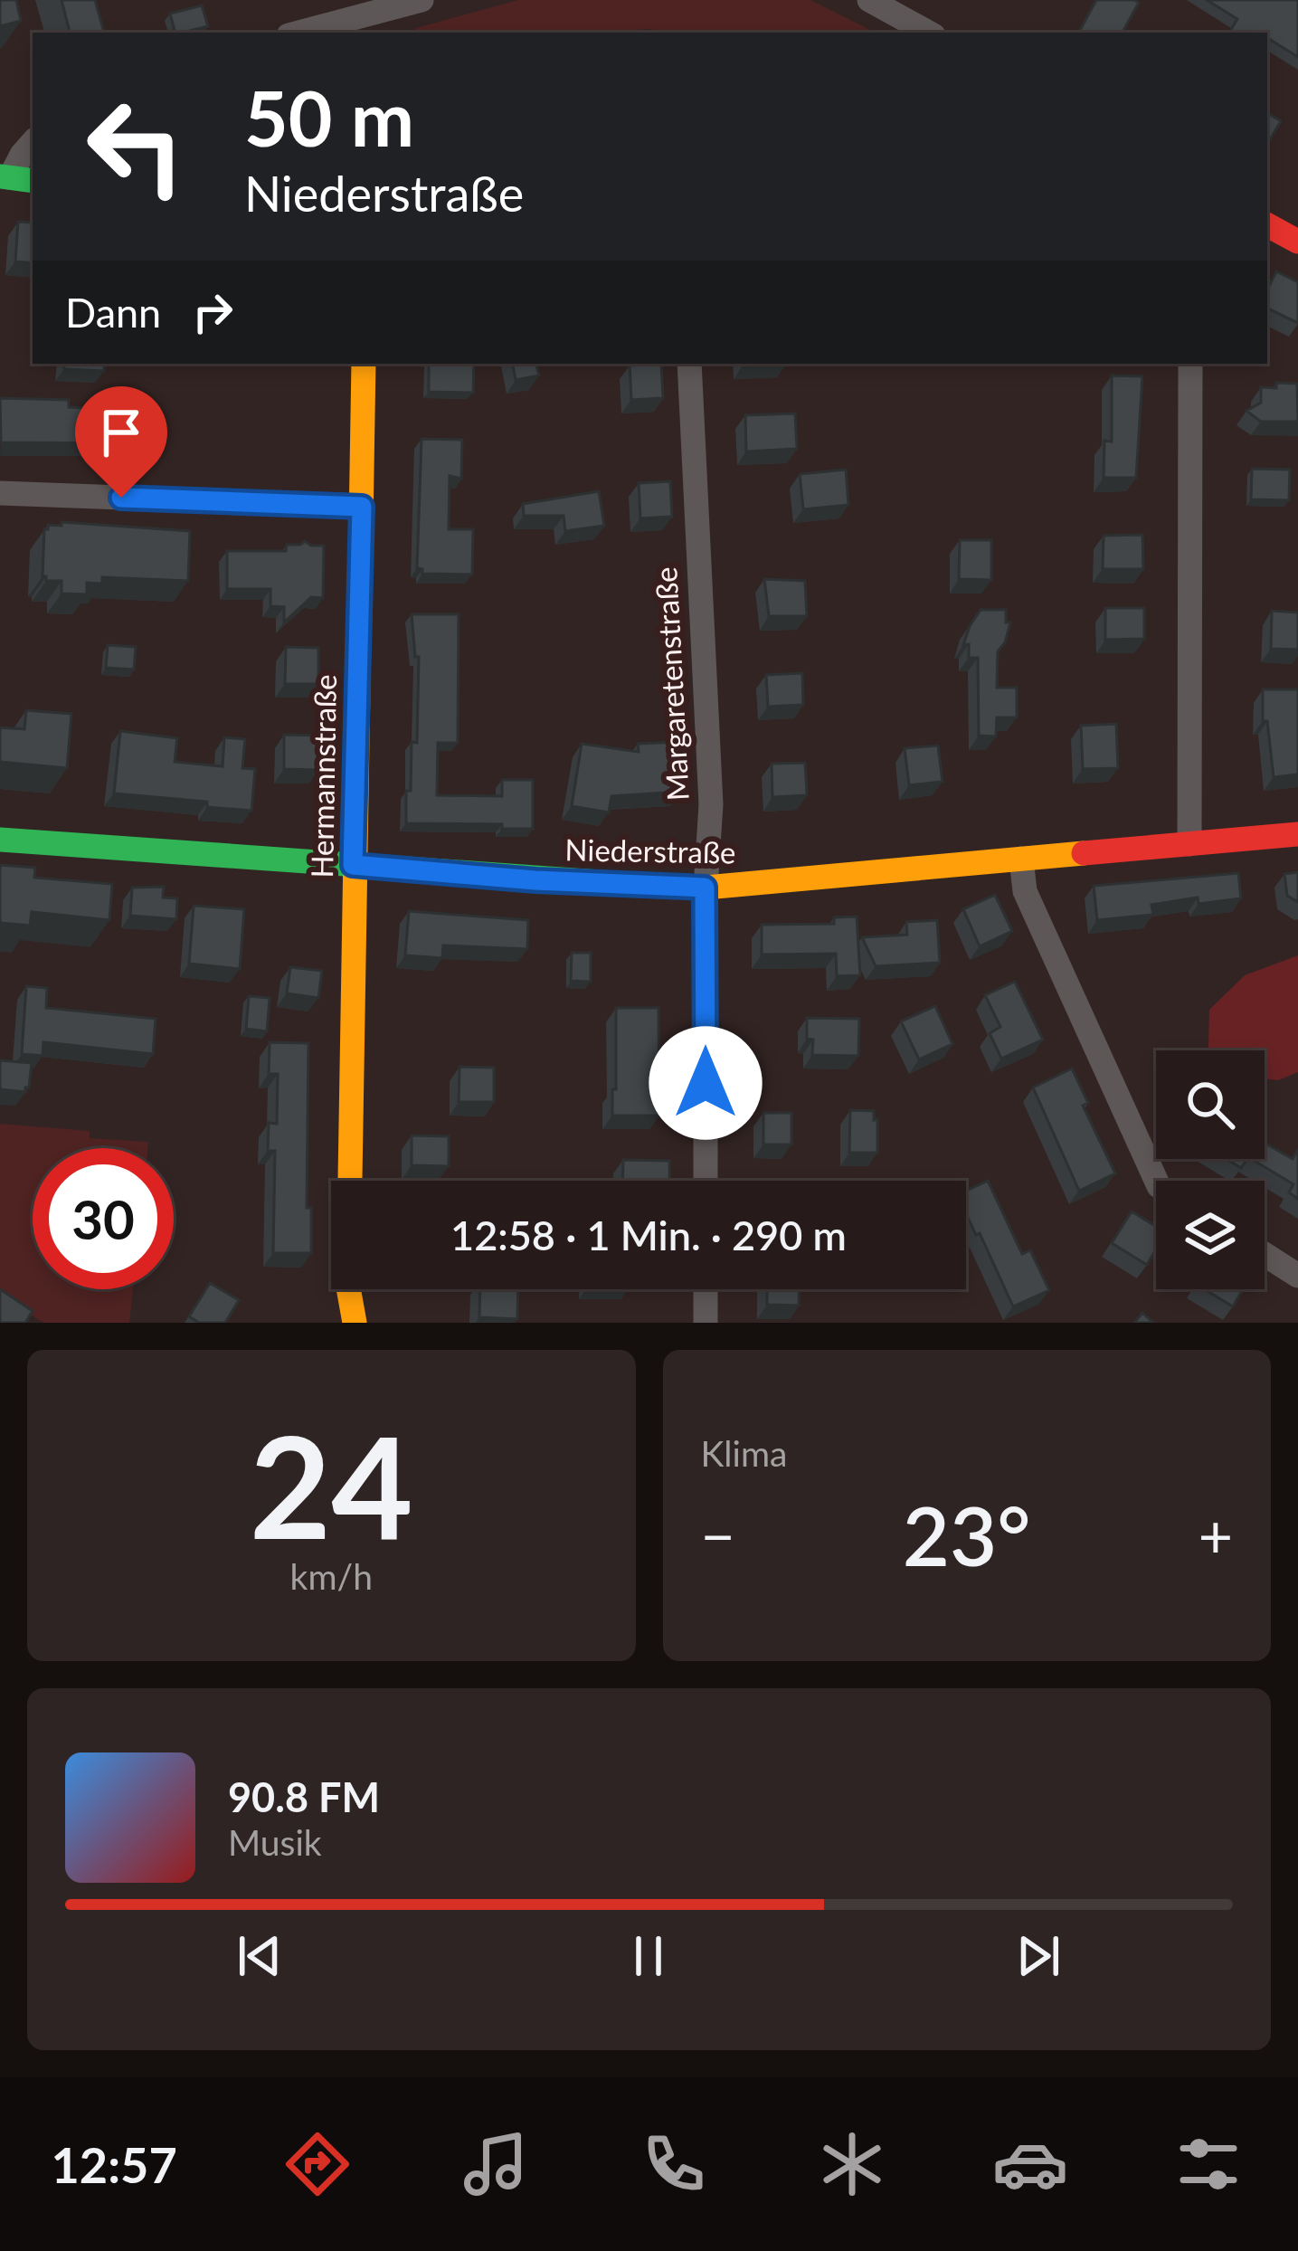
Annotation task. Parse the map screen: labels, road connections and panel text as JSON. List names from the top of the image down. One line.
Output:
{"streets":{"street":["Margaretenstraße","Hermannstraße","Niederstraße"]},"crossings":[["Margaretenstraße","Niederstraße"],["Hermannstraße","Niederstraße"]],"page":{"turn":["50 m","Niederstraße"],"then":"Dann","limit":"30","trip":"12:58 · 1 Min. · 290 m","tile":[["24","km/h"],"Klima"],"heat":["−","23°","+"],"song":["90.8 FM","Musik"],"tabs":"12:57"}}
